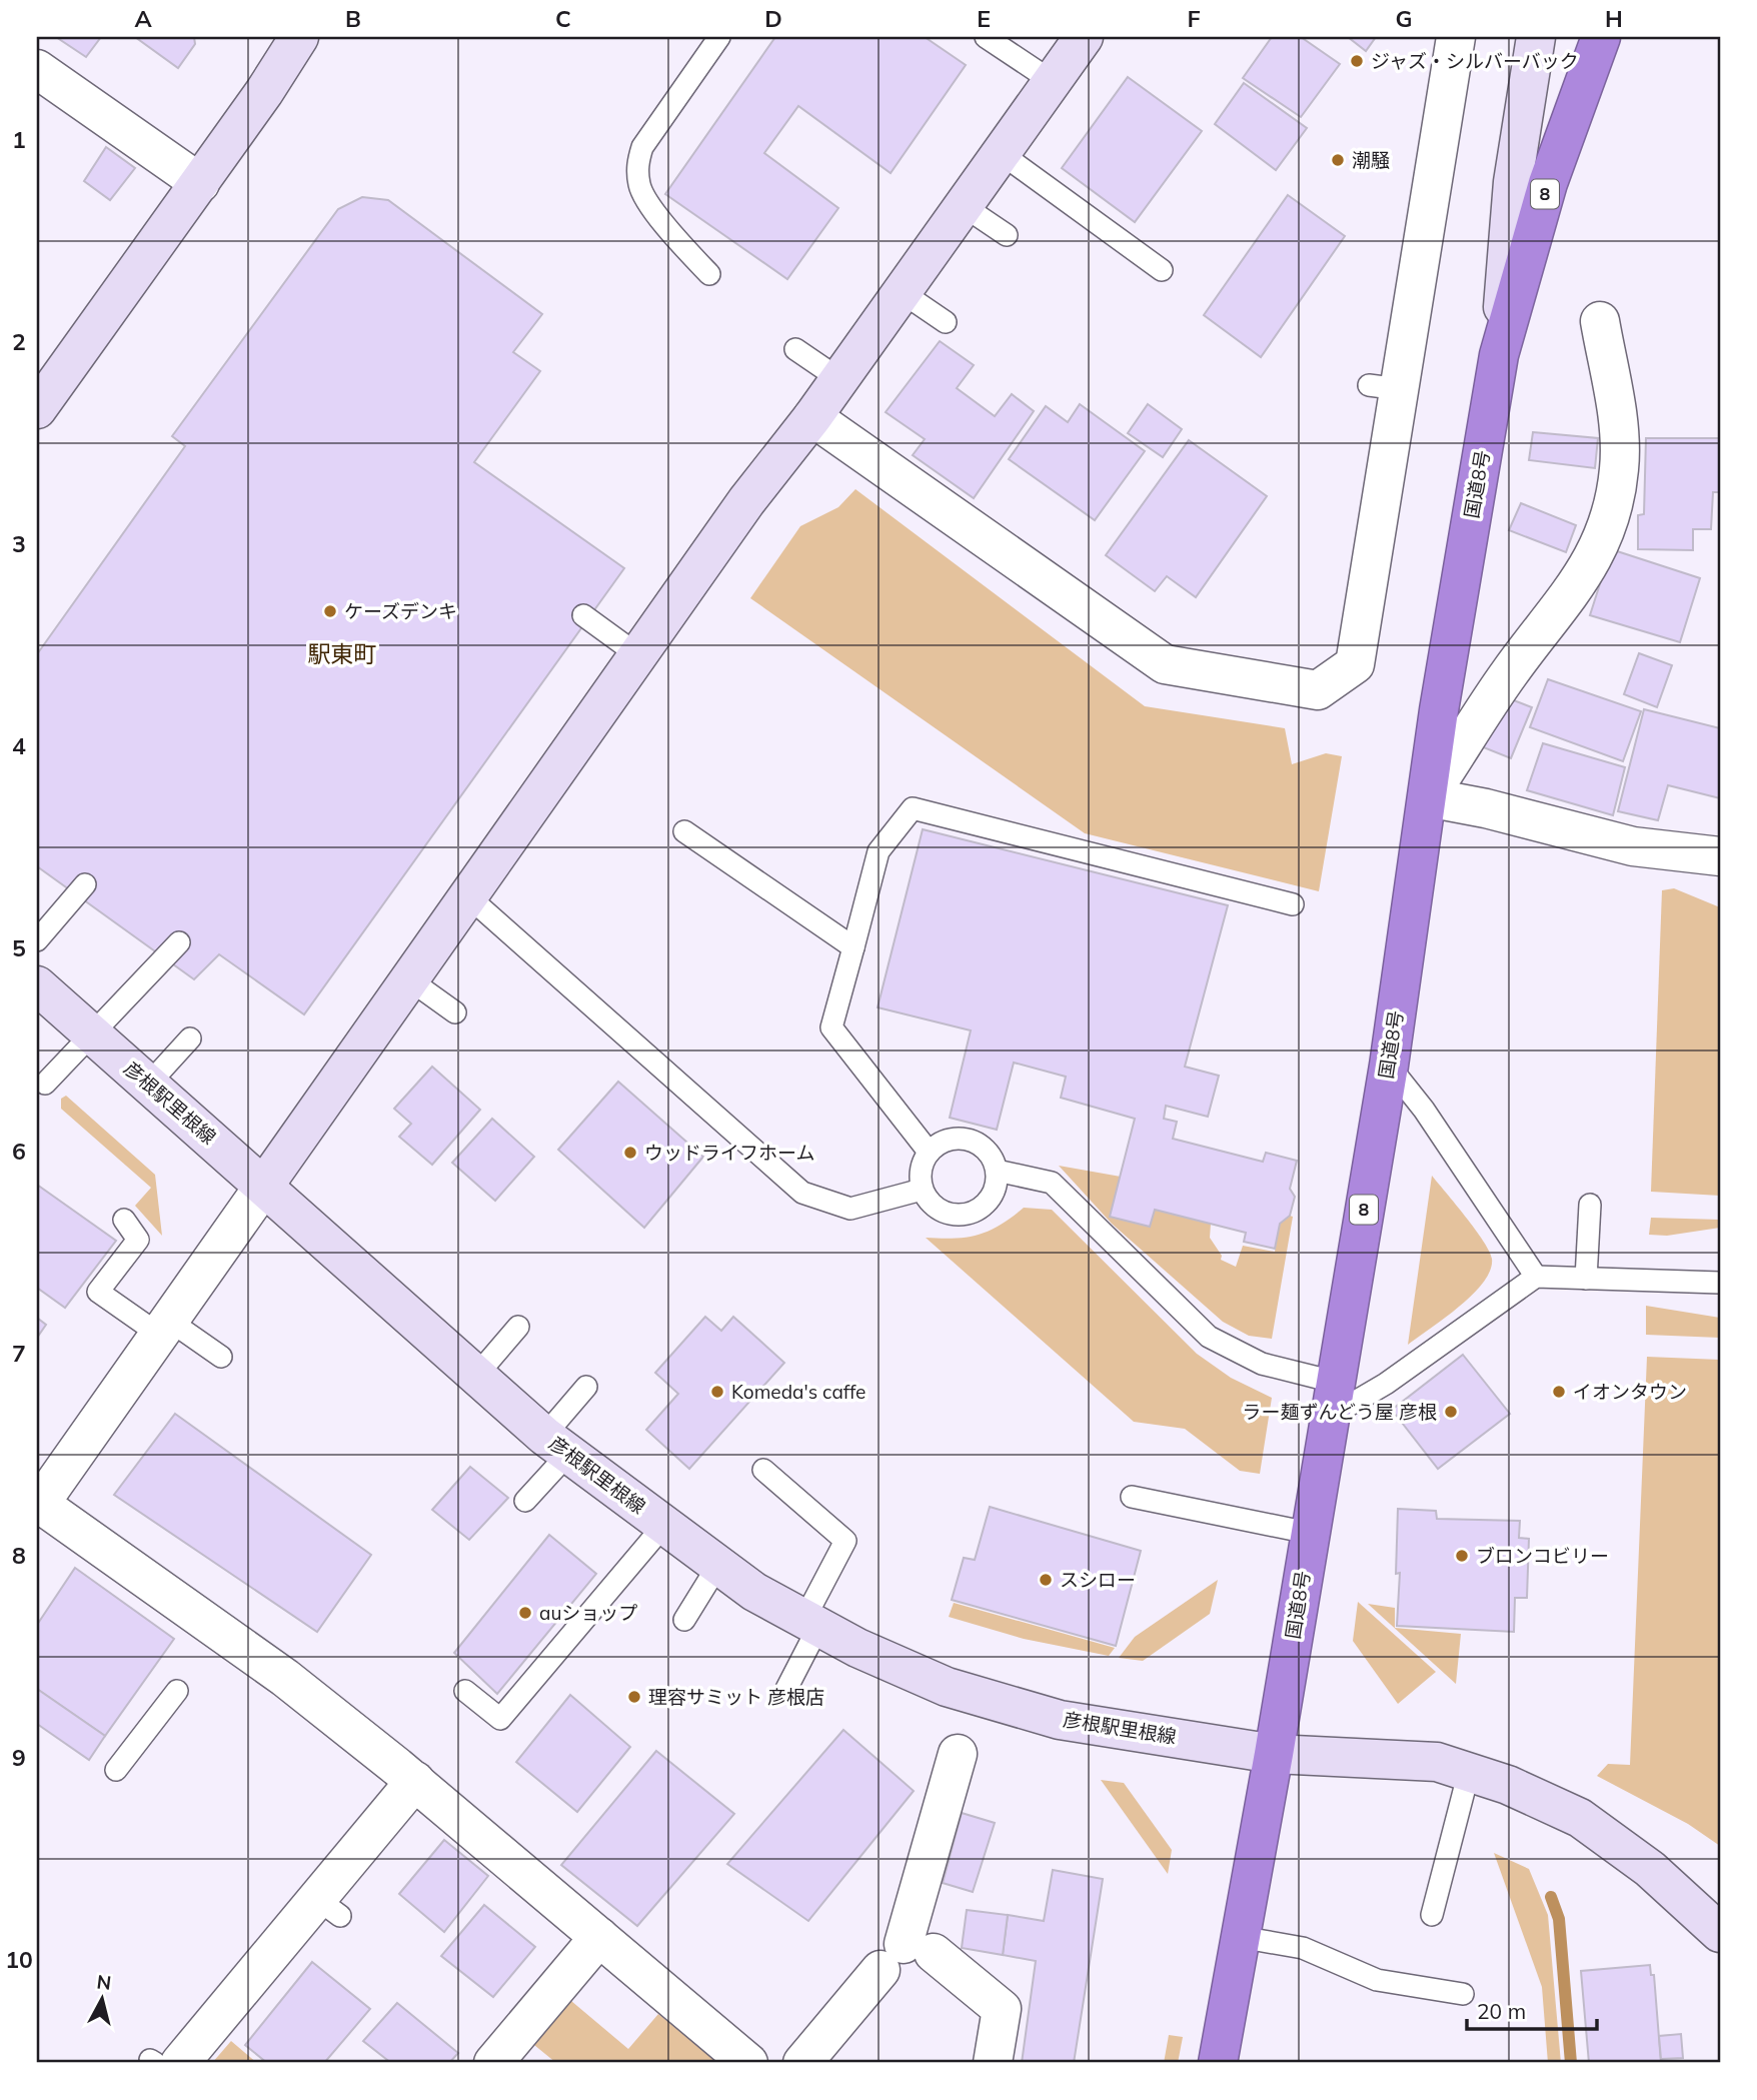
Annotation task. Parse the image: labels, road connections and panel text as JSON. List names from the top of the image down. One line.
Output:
{"streets":{"highway":["8","国道8号"],"street":["彦根駅里根線"]},"crossings":[["国道8号","彦根駅里根線"]],"districts":["駅東町"],"places":["ジャズ・シルバーバック","潮騒","ケーズデンキ","ウッドライフホーム","Komeda's caffe","イオンタウン","ラー麺ずんどう屋 彦根","ブロンコビリー","スシロー","auショップ","理容サミット 彦根店"],"scale_bar":"20 m","north":"top","grid":{"columns":["A","B","C","D","E","F","G","H"],"rows":["1","2","3","4","5","6","7","8","9","10"]}}
